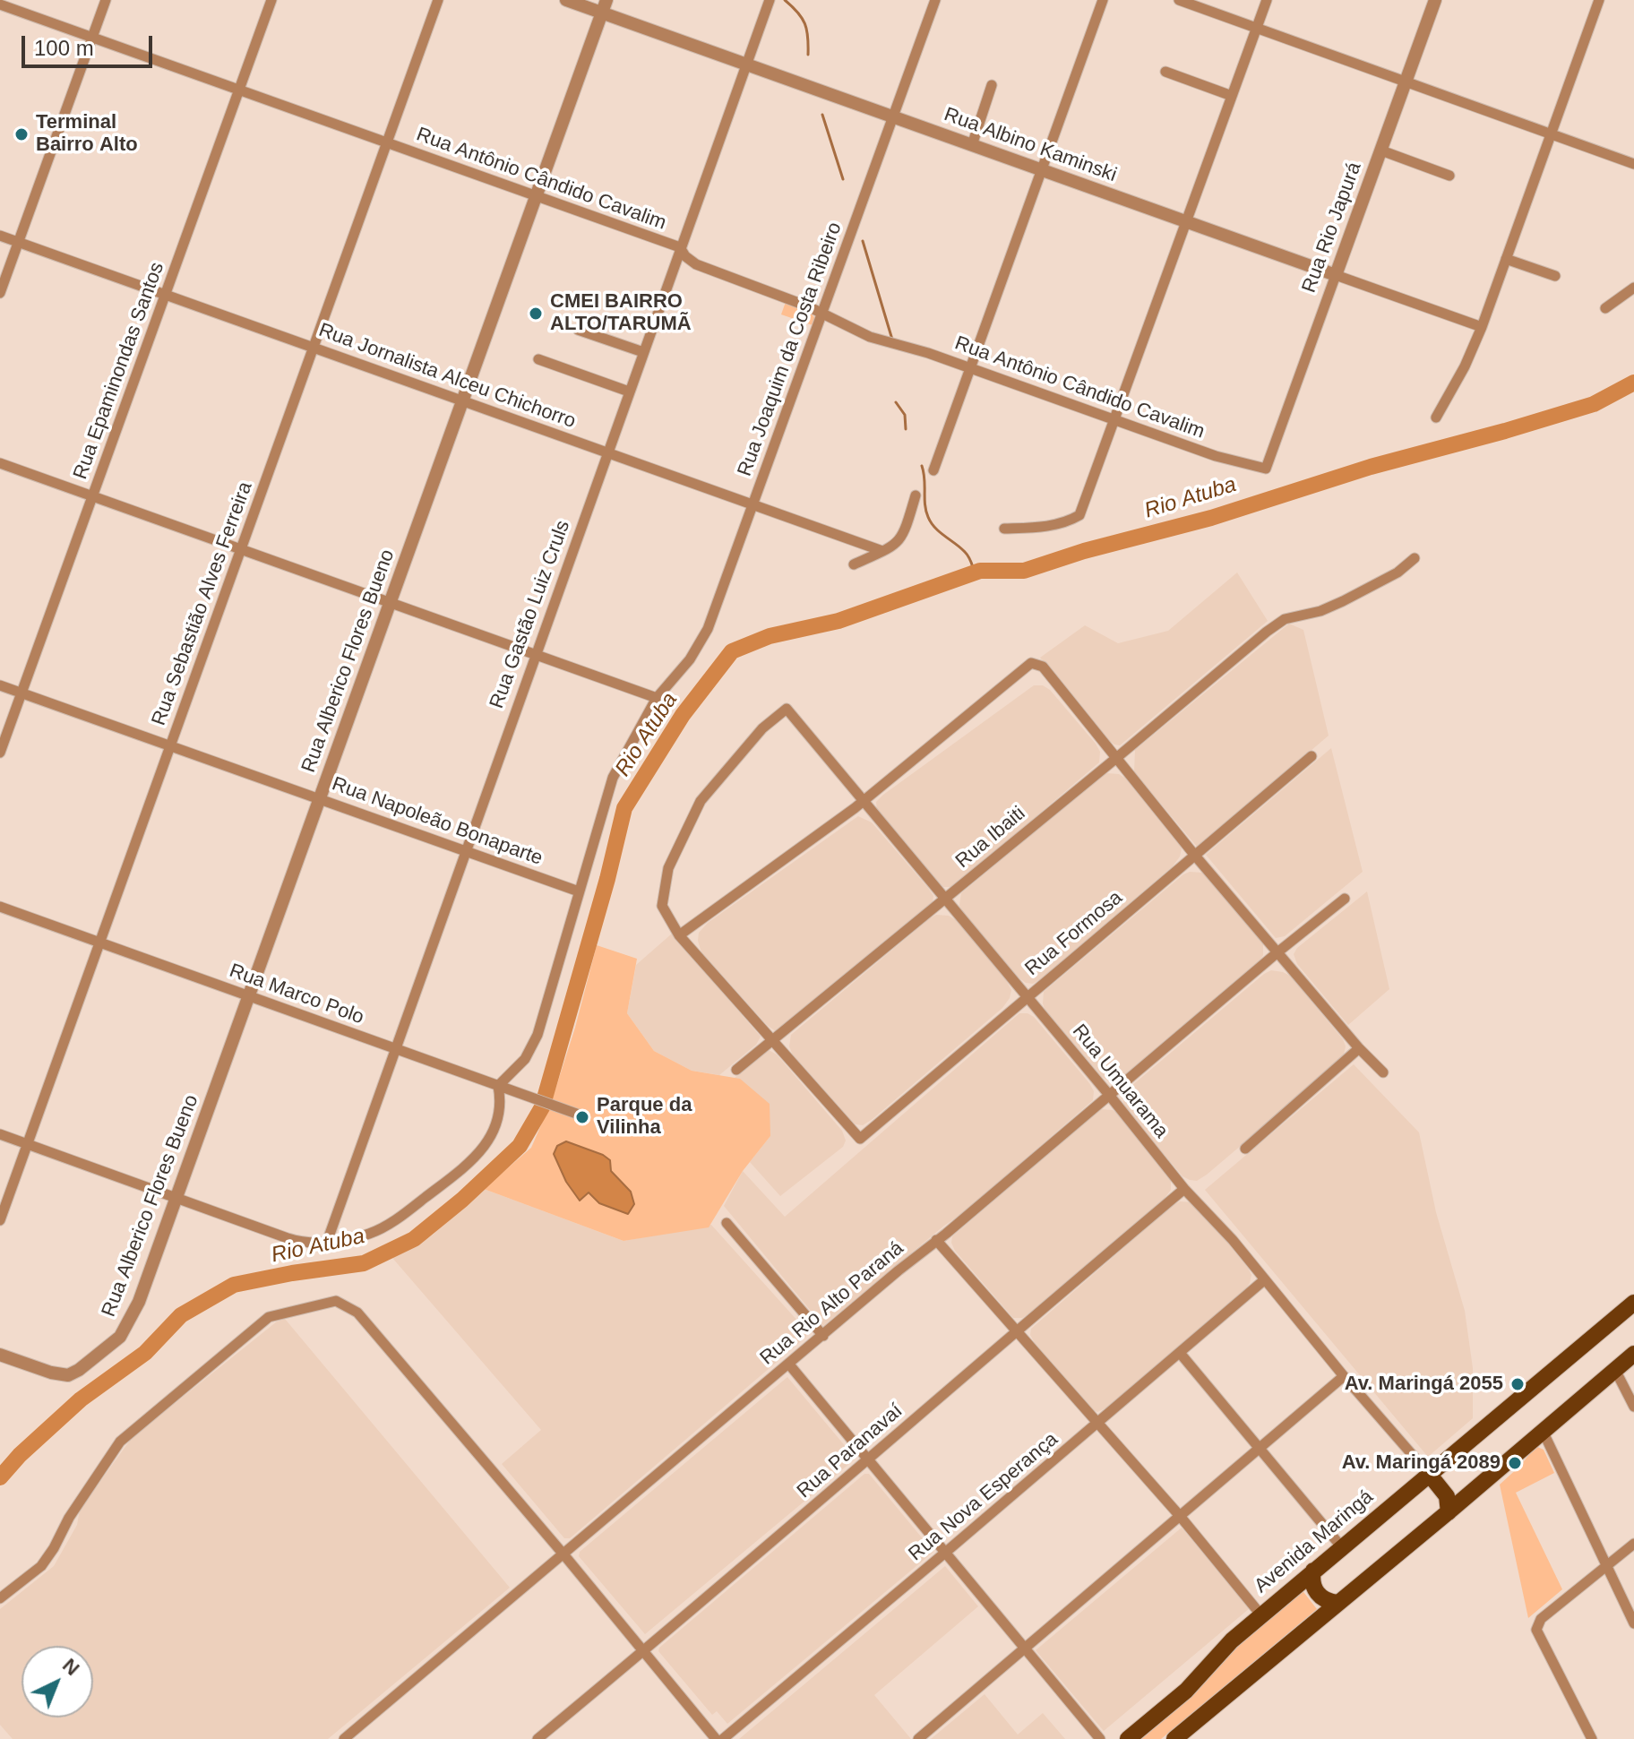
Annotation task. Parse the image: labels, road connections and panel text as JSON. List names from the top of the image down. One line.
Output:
{"streets":{"main road":["Avenida Maringá"],"street":["Rua Albino Kaminski","Rua Antônio Cândido Cavalim","Rua Rio Japurá","Rua Joaquim da Costa Ribeiro","Rua Epaminondas Santos","Rua Jornalista Alceu Chichorro","Rua Sebastião Alves Ferreira","Rua Gastão Luiz Cruls","Rua Alberico Flores Bueno","Rua Napoleão Bonaparte","Rua Ibaiti","Rua Formosa","Rua Marco Polo","Rua Umuarama","Rua Rio Alto Paraná","Rua Paranavaí","Rua Nova Esperança"]},"crossings":[["Rua Albino Kaminski","Rua Rio Japurá"],["Rua Albino Kaminski","Rua Joaquim da Costa Ribeiro"],["Rua Albino Kaminski","Rua Gastão Luiz Cruls"],["Rua Albino Kaminski","Rua Alberico Flores Bueno"],["Rua Antônio Cândido Cavalim","Rua Rio Japurá"],["Rua Antônio Cândido Cavalim","Rua Joaquim da Costa Ribeiro"],["Rua Antônio Cândido Cavalim","Rua Epaminondas Santos"],["Rua Antônio Cândido Cavalim","Rua Sebastião Alves Ferreira"],["Rua Antônio Cândido Cavalim","Rua Gastão Luiz Cruls"],["Rua Antônio Cândido Cavalim","Rua Alberico Flores Bueno"],["Rua Joaquim da Costa Ribeiro","Rua Jornalista Alceu Chichorro"],["Rua Joaquim da Costa Ribeiro","Rua Napoleão Bonaparte"],["Rua Joaquim da Costa Ribeiro","Rua Marco Polo"],["Rua Epaminondas Santos","Rua Jornalista Alceu Chichorro"],["Rua Epaminondas Santos","Rua Napoleão Bonaparte"],["Rua Jornalista Alceu Chichorro","Rua Sebastião Alves Ferreira"],["Rua Jornalista Alceu Chichorro","Rua Gastão Luiz Cruls"],["Rua Jornalista Alceu Chichorro","Rua Alberico Flores Bueno"],["Rua Sebastião Alves Ferreira","Rua Napoleão Bonaparte"],["Rua Sebastião Alves Ferreira","Rua Marco Polo"],["Rua Gastão Luiz Cruls","Rua Napoleão Bonaparte"],["Rua Gastão Luiz Cruls","Rua Marco Polo"],["Rua Alberico Flores Bueno","Rua Napoleão Bonaparte"],["Rua Alberico Flores Bueno","Rua Marco Polo"],["Rua Ibaiti","Rua Formosa"],["Rua Ibaiti","Rua Umuarama"],["Rua Formosa","Rua Umuarama"],["Rua Umuarama","Rua Rio Alto Paraná"],["Rua Umuarama","Rua Paranavaí"],["Rua Umuarama","Rua Nova Esperança"],["Rua Umuarama","Avenida Maringá"]],"water":["Rio Atuba"],"places":["Terminal Bairro Alto","CMEI BAIRRO ALTO/TARUMÃ","Parque da Vilinha","Av. Maringá 2055","Av. Maringá 2089"],"scale_bar":"100 m","north":"top right"}
